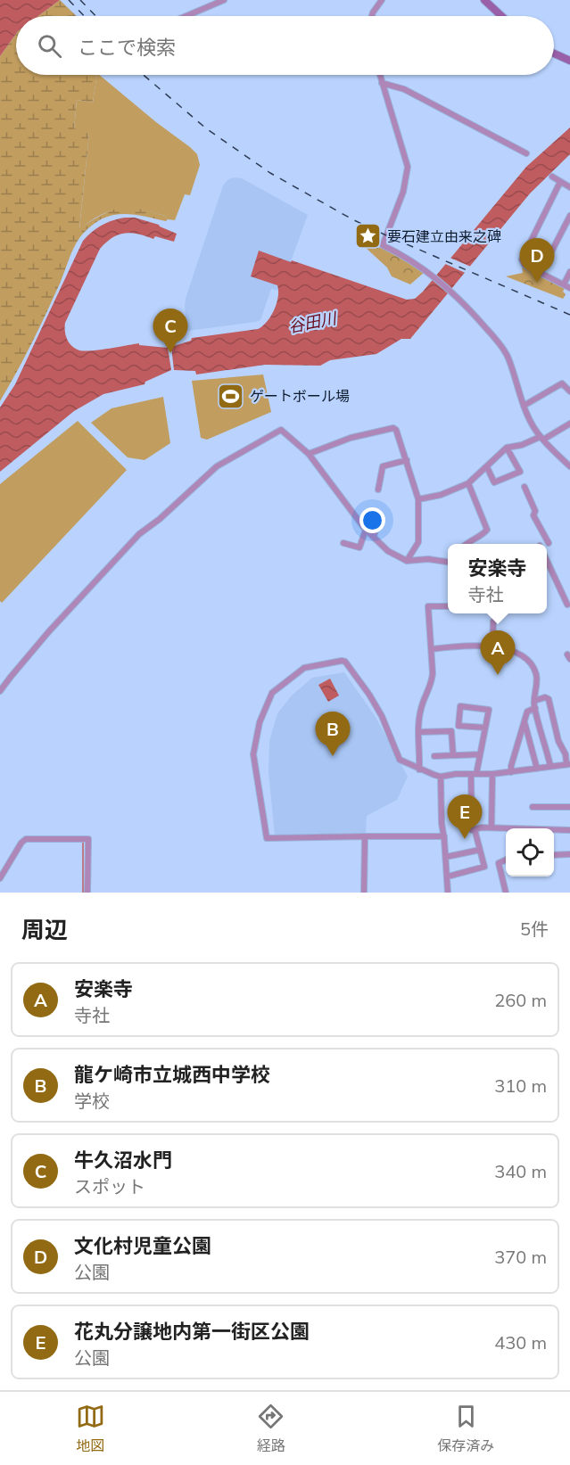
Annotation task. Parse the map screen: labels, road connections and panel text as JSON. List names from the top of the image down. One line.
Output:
{"water":["谷田川"],"places":{"place":["要石建立由来之碑"],"sports":["ゲートボール場"]},"page":{"search":"ここで検索","pins":["D","C","A","B","E"],"popup":["安楽寺","寺社"],"heading":["周辺","5件"],"list":[{"mark":"A","name":"安楽寺","note":"寺社","value":"260 m"},{"mark":"B","name":"龍ケ崎市立城西中学校","note":"学校","value":"310 m"},{"mark":"C","name":"牛久沼水門","note":"スポット","value":"340 m"},{"mark":"D","name":"文化村児童公園","note":"公園","value":"370 m"},{"mark":"E","name":"花丸分譲地内第一街区公園","note":"公園","value":"430 m"}],"nav":["地図","経路","保存済み"]}}
